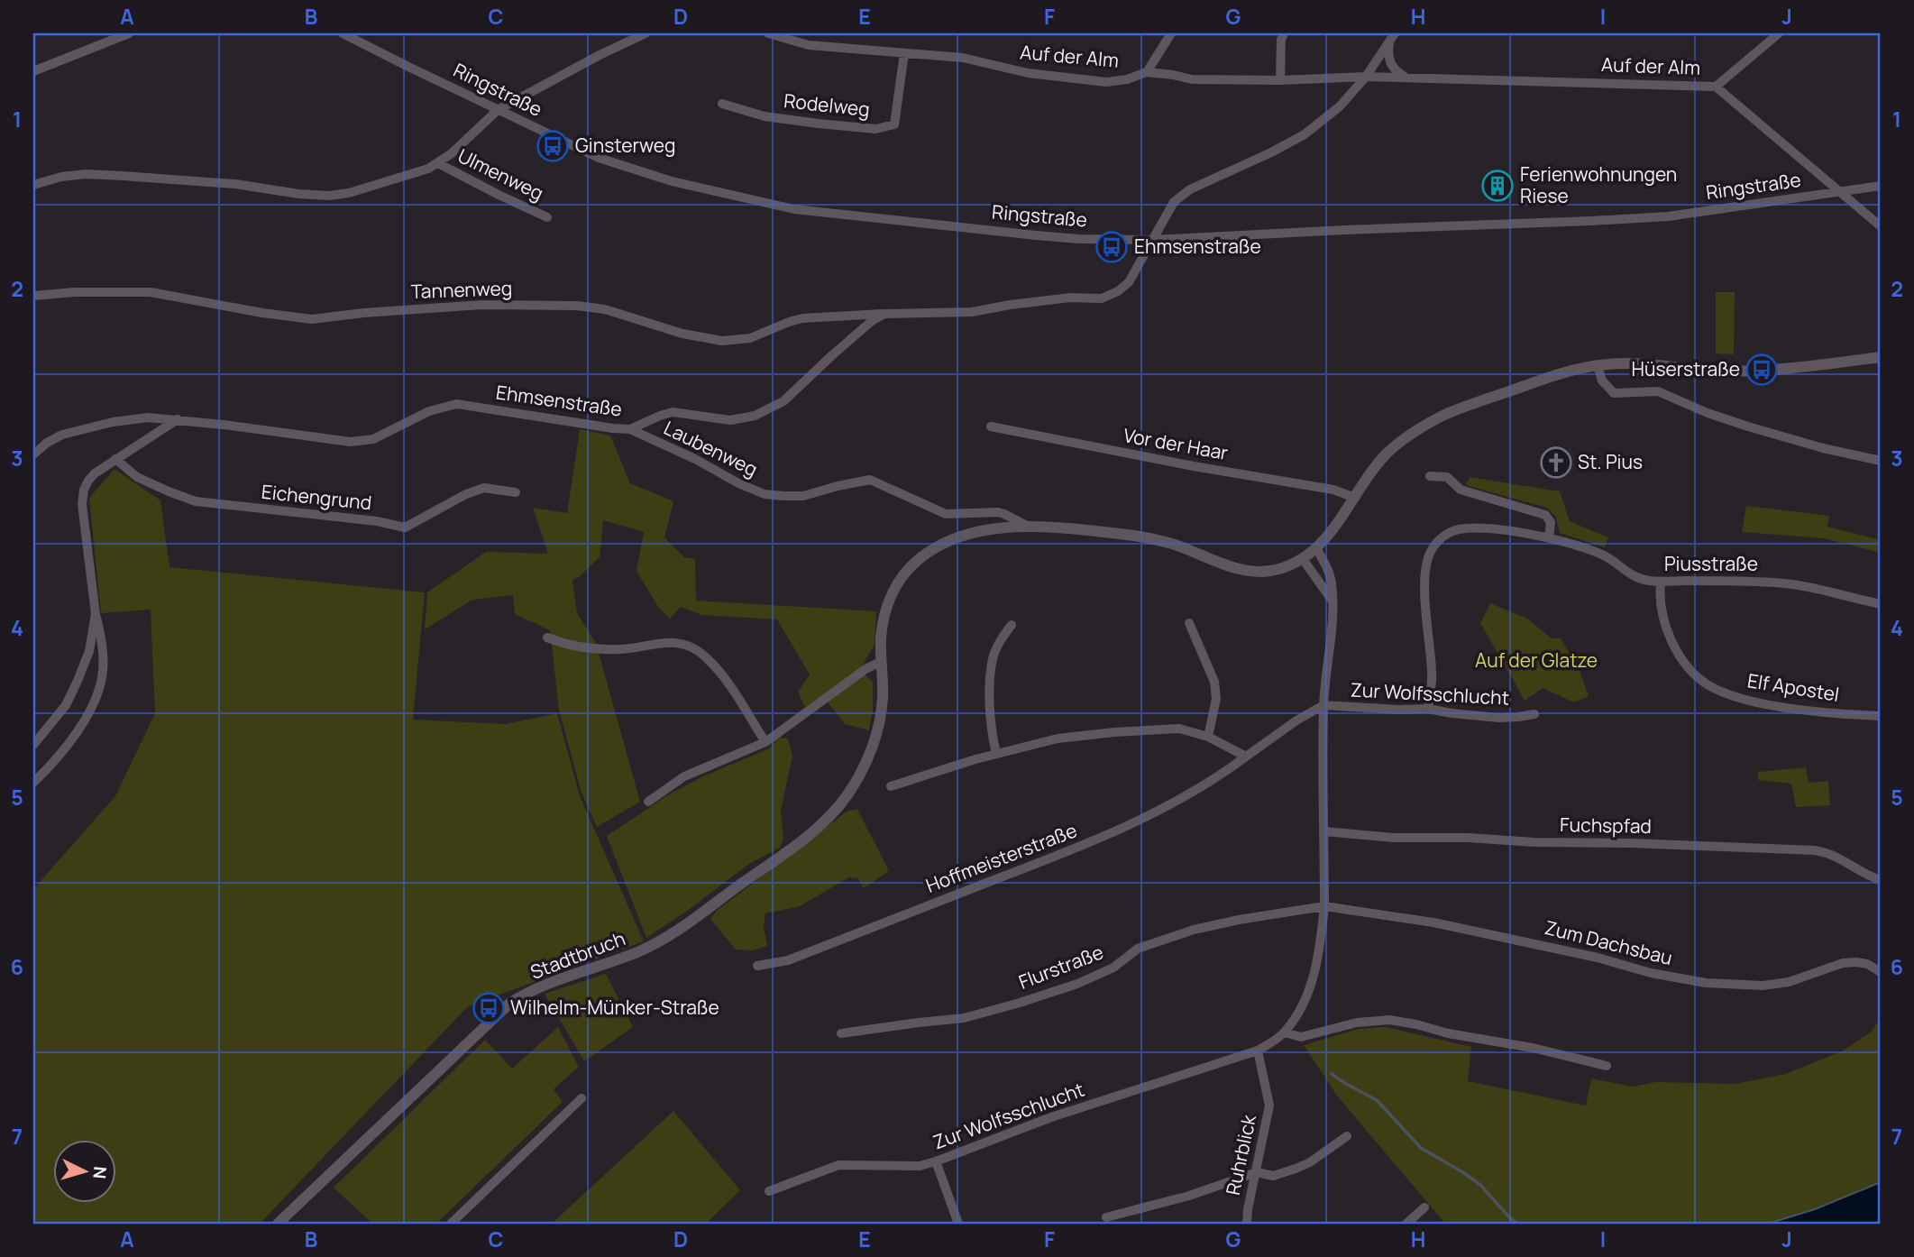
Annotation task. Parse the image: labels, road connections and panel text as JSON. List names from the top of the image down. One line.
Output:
{"streets":{"street":["Auf der Alm","Ringstraße","Rodelweg","Ulmenweg","Tannenweg","Ehmsenstraße","Vor der Haar","Laubenweg","Eichengrund","Piusstraße","Elf Apostel","Zur Wolfsschlucht","Fuchspfad","Hoffmeisterstraße","Zum Dachsbau","Stadtbruch","Flurstraße","Ruhrblick"]},"crossings":[["Auf der Alm","Ringstraße"],["Auf der Alm","Rodelweg"],["Tannenweg","Ehmsenstraße"],["Ehmsenstraße","Laubenweg"],["Vor der Haar","Stadtbruch"],["Laubenweg","Stadtbruch"],["Piusstraße","Elf Apostel"],["Piusstraße","Zur Wolfsschlucht"],["Zur Wolfsschlucht","Fuchspfad"],["Zur Wolfsschlucht","Zum Dachsbau"],["Zur Wolfsschlucht","Stadtbruch"],["Zur Wolfsschlucht","Flurstraße"],["Zur Wolfsschlucht","Ruhrblick"],["Zum Dachsbau","Flurstraße"]],"parks":["Auf der Glatze"],"places":{"bus stop":["Ginsterweg","Ehmsenstraße","Hüserstraße","Wilhelm-Münker-Straße"],"building":["Ferienwohnungen Riese"],"church":["St. Pius"]},"north":"right","grid":{"columns":["A","B","C","D","E","F","G","H","I","J"],"rows":["1","2","3","4","5","6","7"]}}
